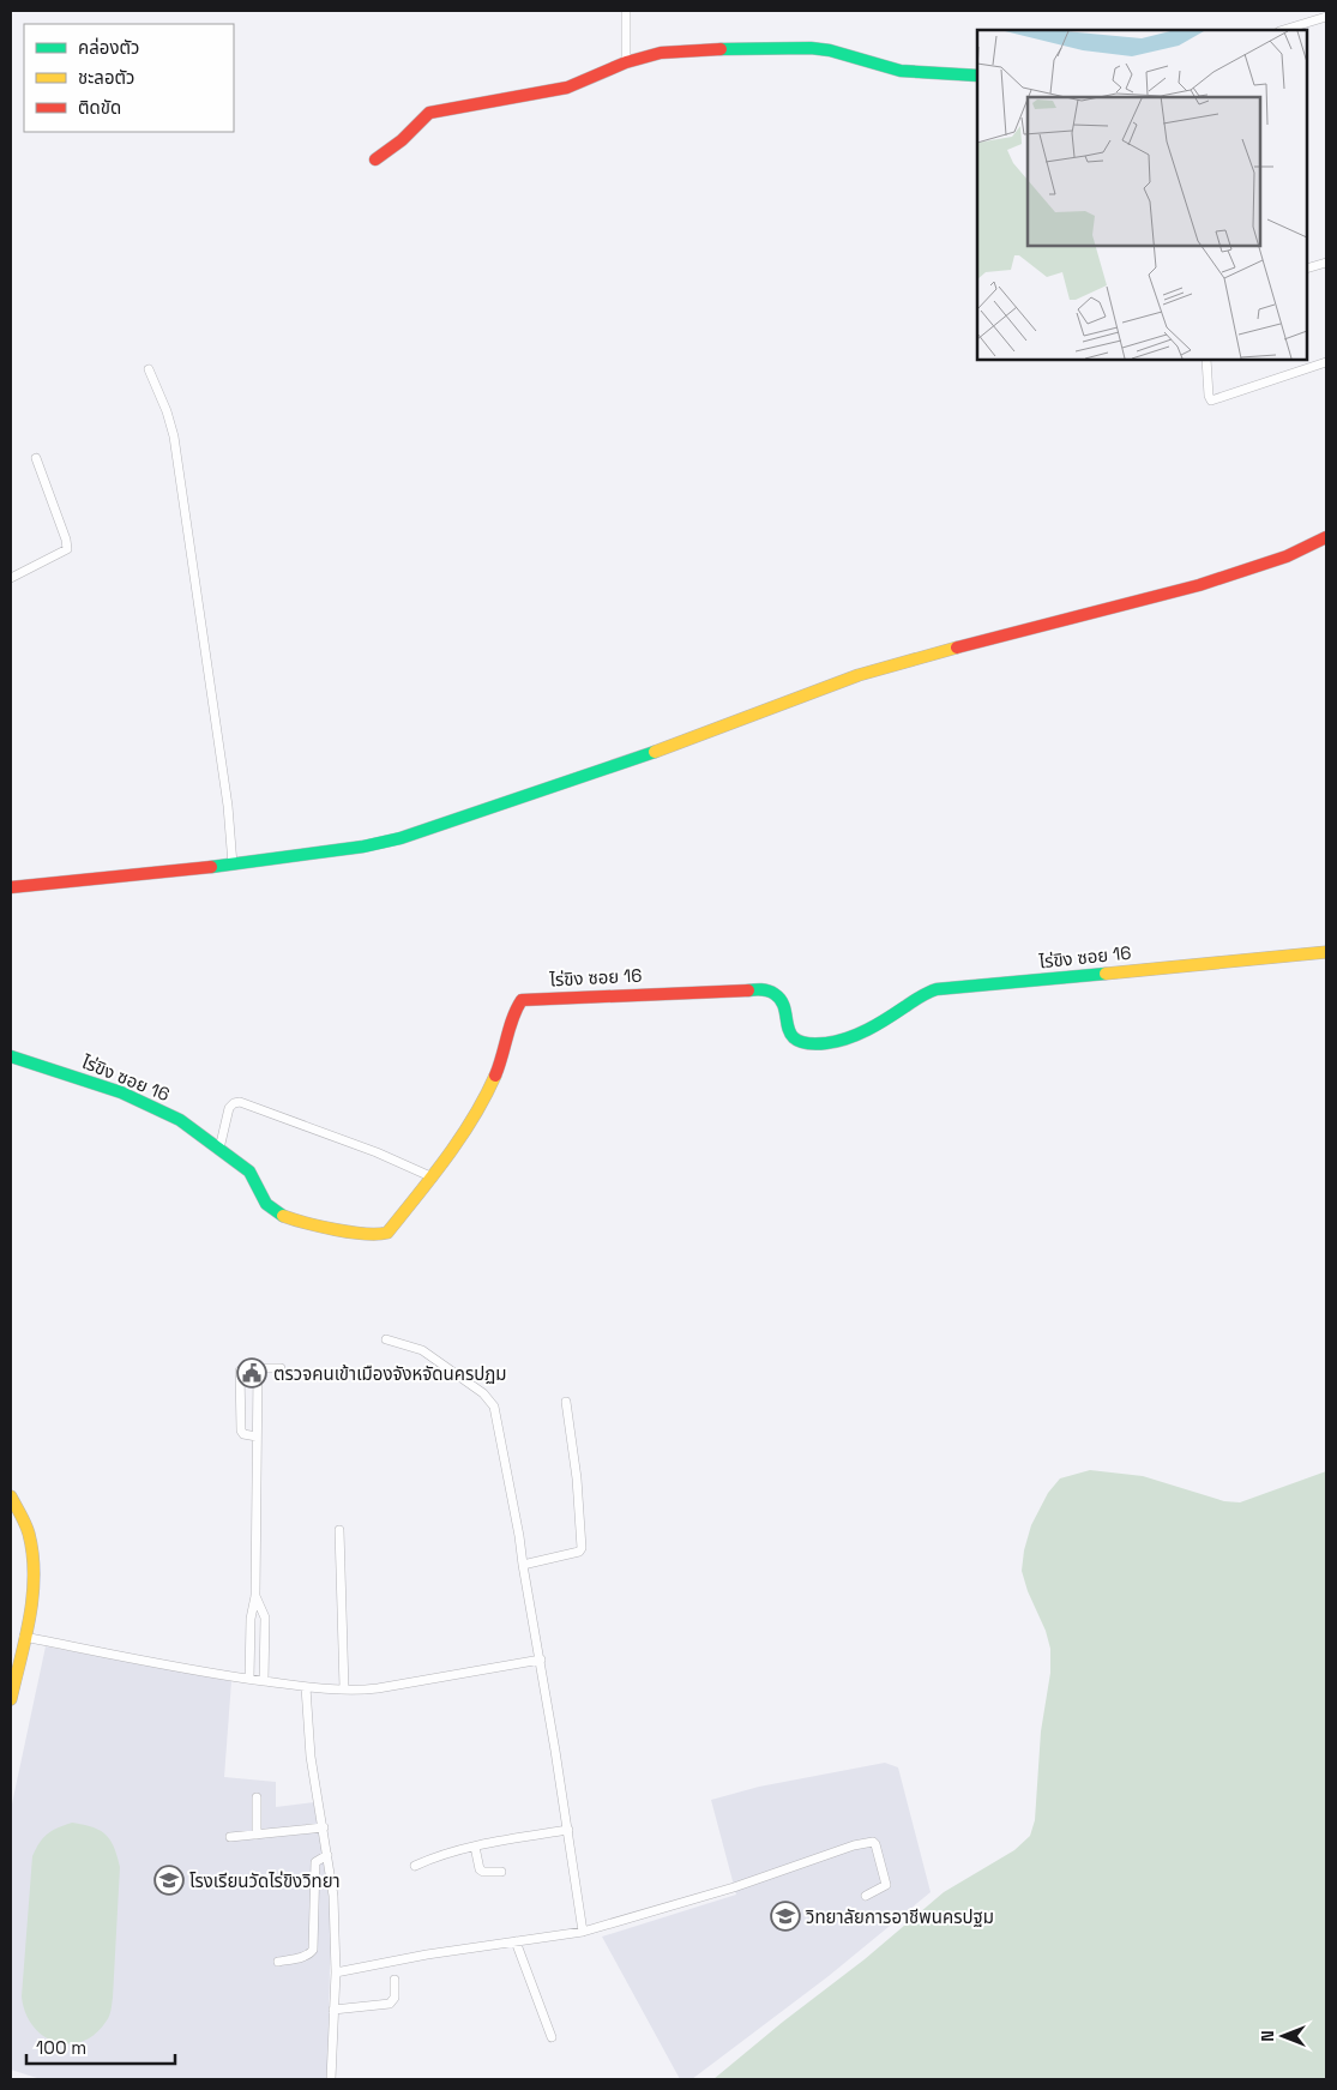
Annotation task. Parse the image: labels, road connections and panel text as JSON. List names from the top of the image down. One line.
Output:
{"streets":{"street":["ไร่ขิง ซอย 16"]},"places":{"public building":["ตรวจคนเข้าเมืองจังหจัดนครปฏม"],"school or university":["โรงเรียนวัดไร่ขิงวิทยา","วิทยาลัยการอาชีพนครปฐม"]},"legend":["คล่องตัว","ชะลอตัว","ติดขัด"],"scale_bar":"100 m","north":"left"}
